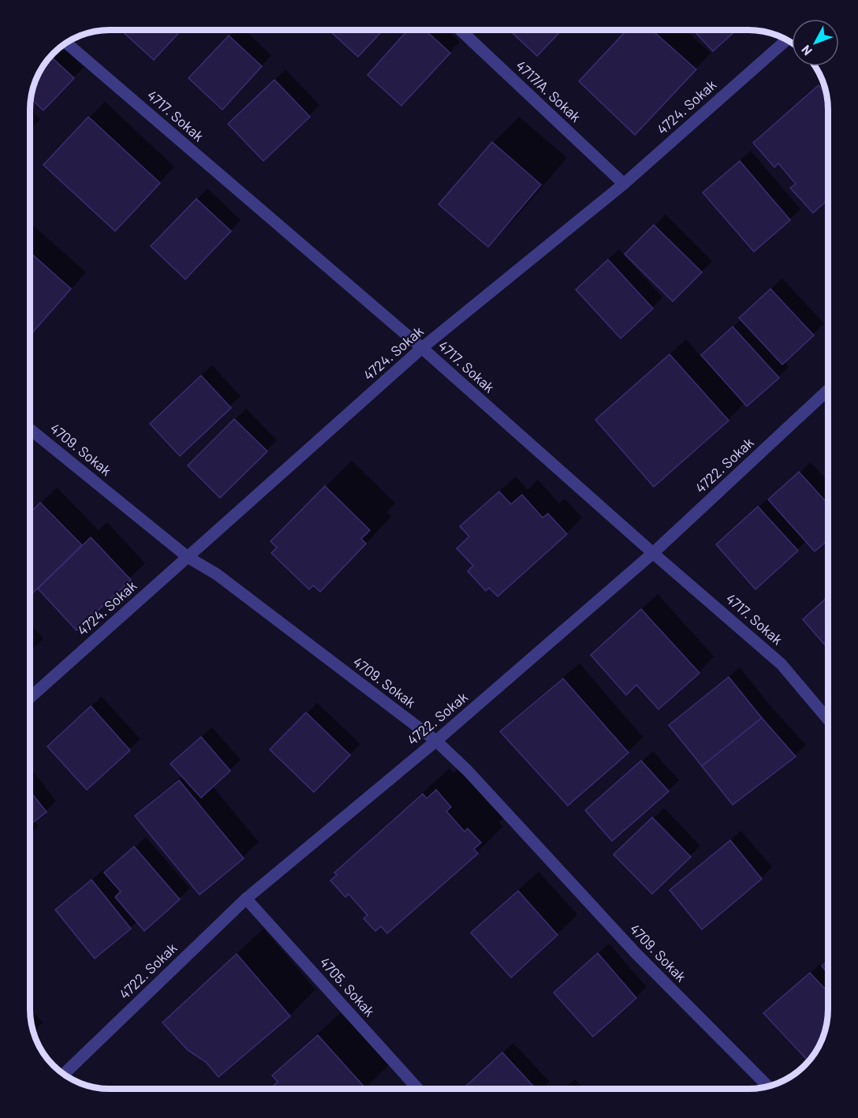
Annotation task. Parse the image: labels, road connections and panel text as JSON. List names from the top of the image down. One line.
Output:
{"streets":{"street":["4717/A. Sokak","4724. Sokak","4717. Sokak","4709. Sokak","4722. Sokak","4705. Sokak"]},"crossings":[["4717/A. Sokak","4724. Sokak"],["4724. Sokak","4717. Sokak"],["4724. Sokak","4709. Sokak"],["4717. Sokak","4722. Sokak"],["4709. Sokak","4722. Sokak"],["4722. Sokak","4705. Sokak"]],"north":"bottom left"}
